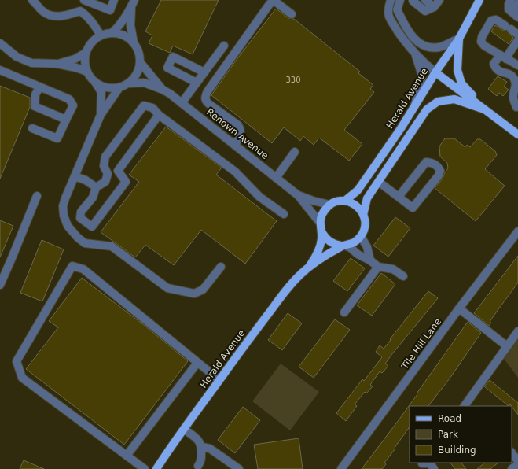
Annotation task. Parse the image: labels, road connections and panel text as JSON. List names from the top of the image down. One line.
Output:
{"streets":{"main road":["Herald Avenue"],"street":["Renown Avenue","Tile Hill Lane"]},"crossings":[["Herald Avenue","Renown Avenue"]],"house_numbers":["330"],"legend":["Road","Park","Building"]}
